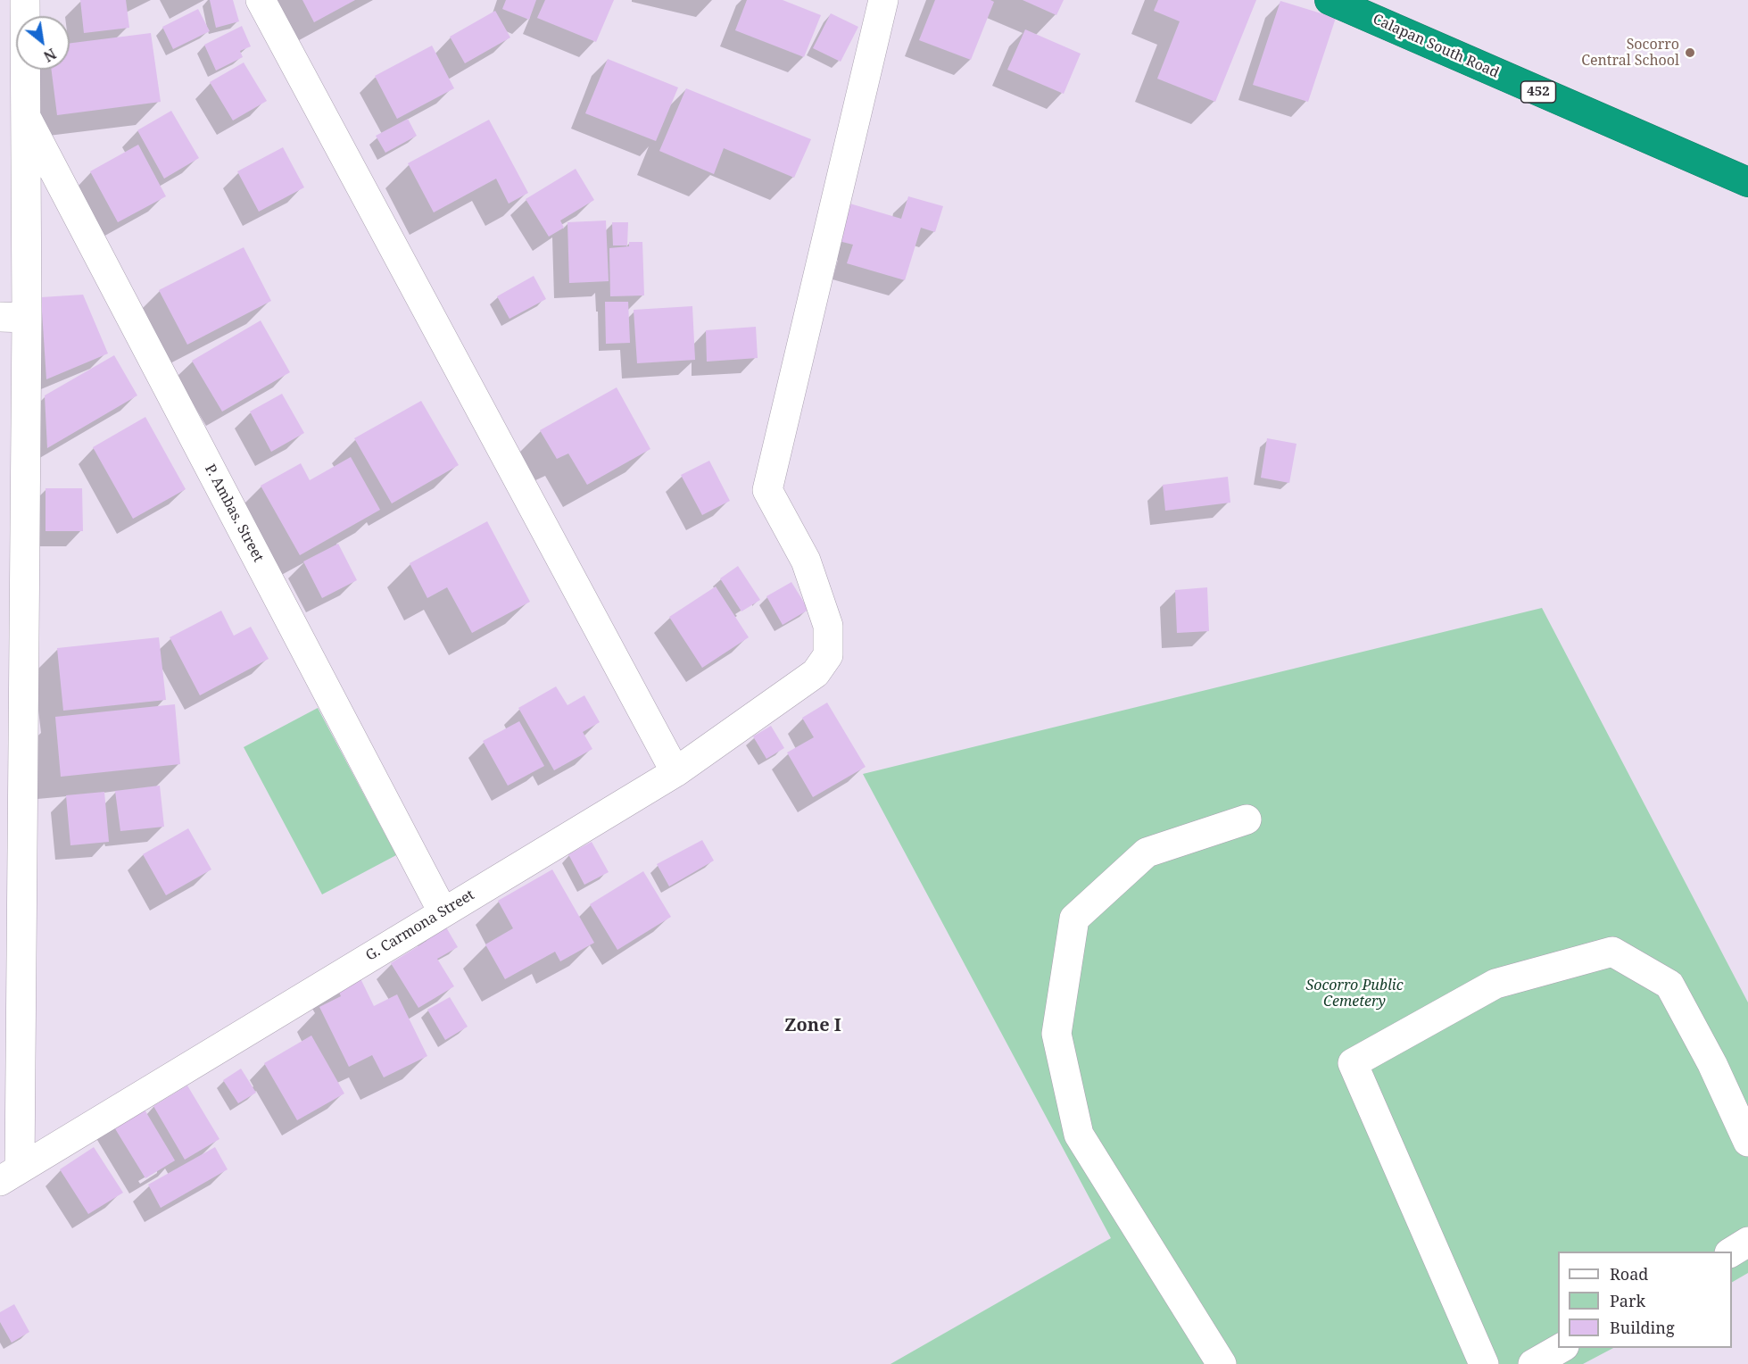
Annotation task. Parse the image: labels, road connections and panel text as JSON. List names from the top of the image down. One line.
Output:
{"streets":{"highway":["Calapan South Road","452"],"street":["P. Ambas. Street","G. Carmona Street"]},"crossings":[["P. Ambas. Street","G. Carmona Street"]],"districts":["Zone I"],"parks":["Socorro Public Cemetery"],"places":["Socorro Central School"],"legend":["Road","Park","Building"],"north":"bottom right"}
